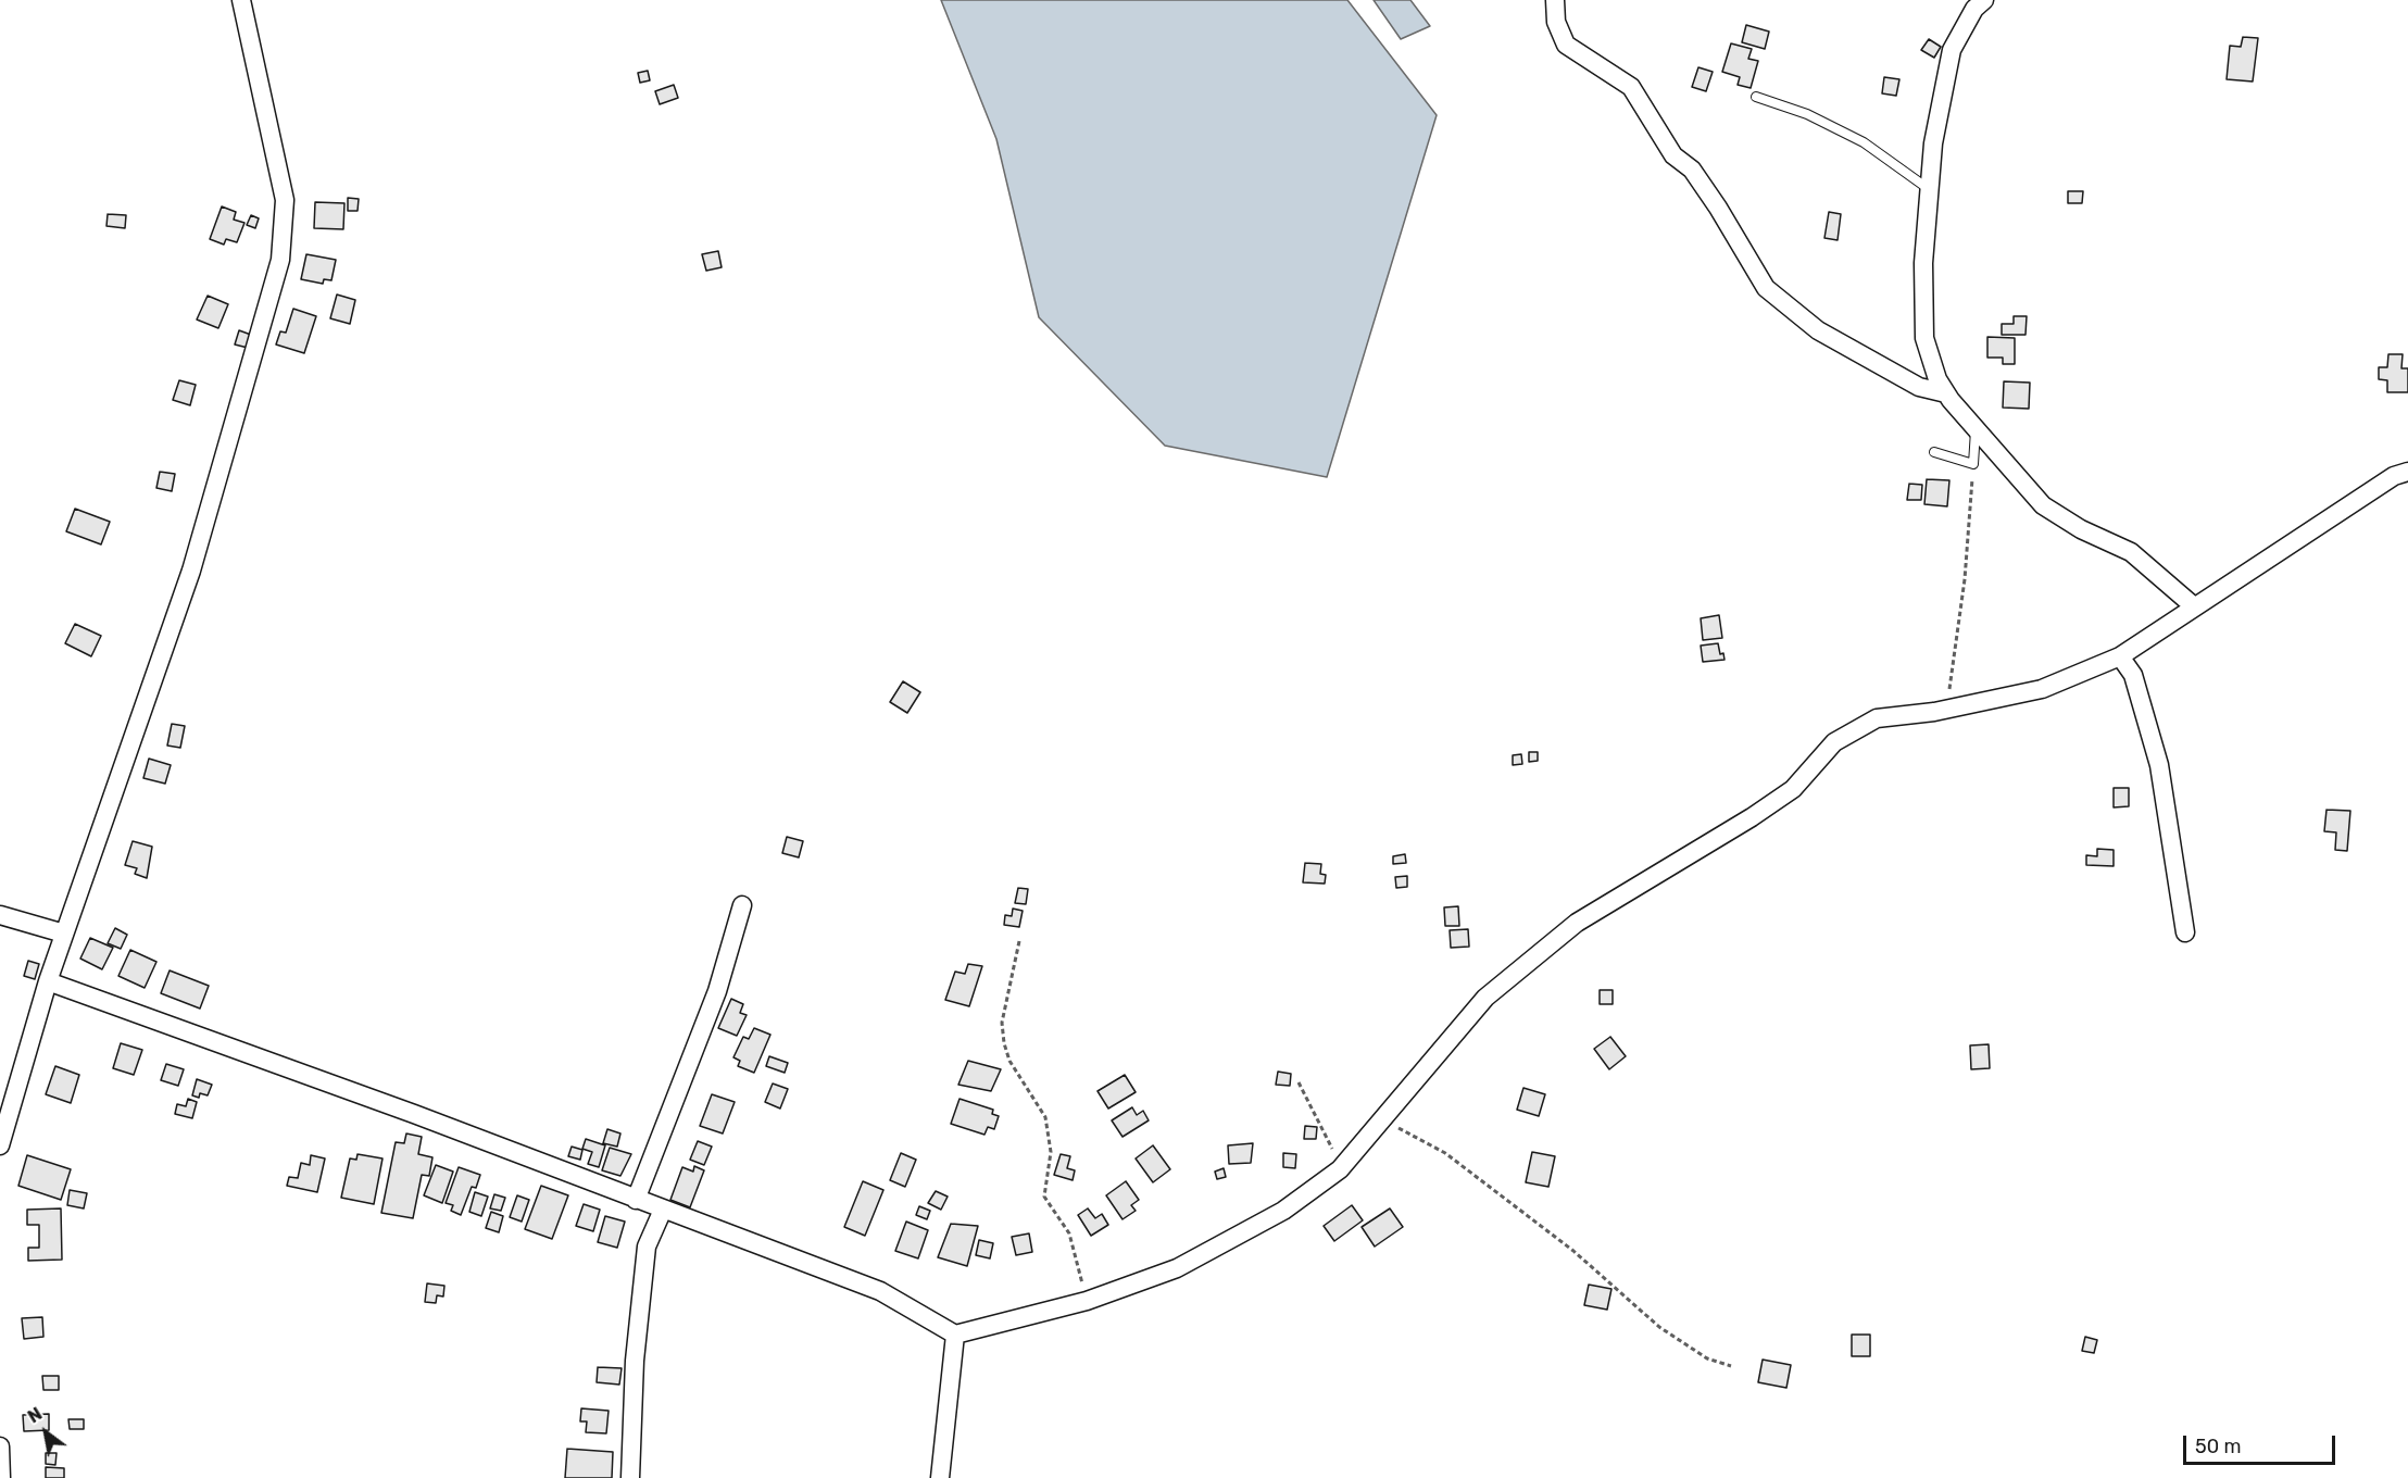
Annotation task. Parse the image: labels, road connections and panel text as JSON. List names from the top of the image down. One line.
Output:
{"scale_bar":"50 m","north":"top left"}
